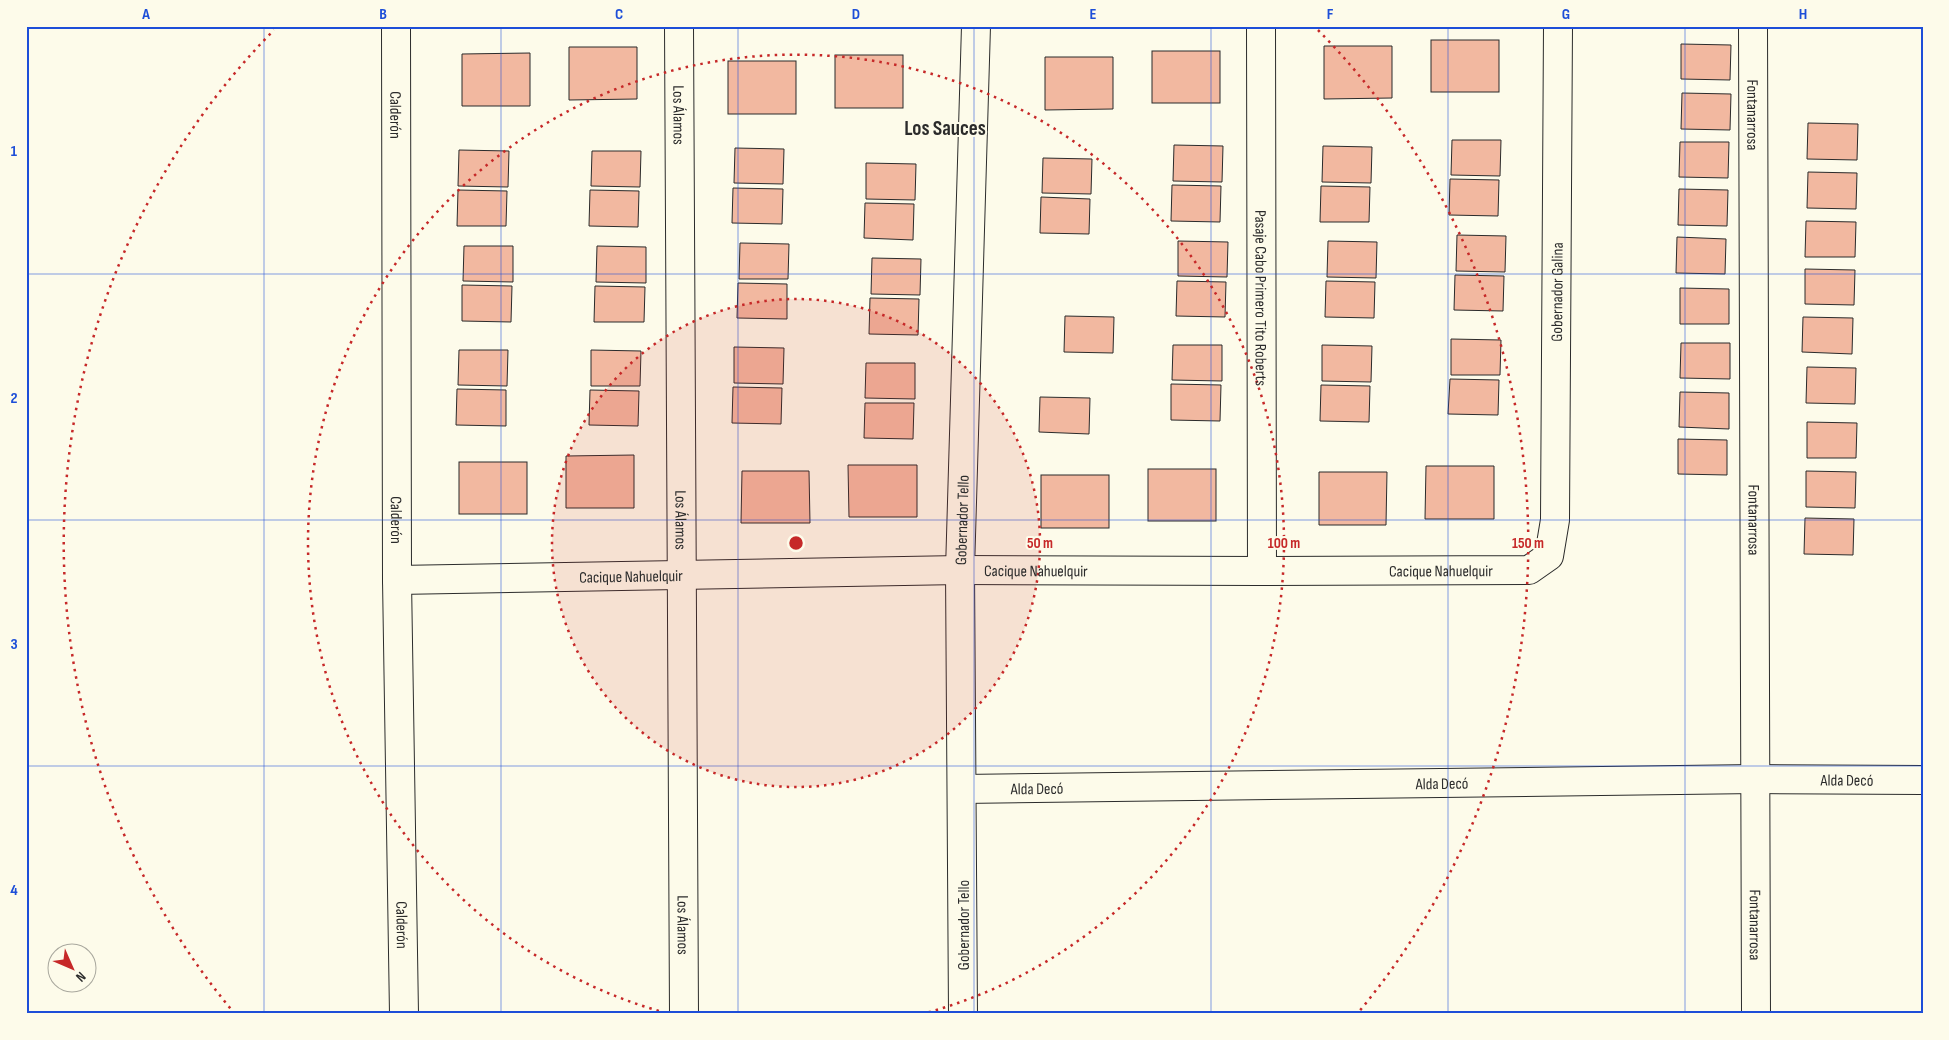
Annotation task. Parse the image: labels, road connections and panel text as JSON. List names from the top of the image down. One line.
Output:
{"streets":{"street":["Calderón","Los Álamos","Fontanarrosa","Gobernador Galina","Pasaje Cabo Primero Tito Roberts","Gobernador Tello","Cacique Nahuelquir","Alda Decó"]},"crossings":[["Calderón","Cacique Nahuelquir"],["Los Álamos","Cacique Nahuelquir"],["Fontanarrosa","Alda Decó"],["Gobernador Galina","Cacique Nahuelquir"],["Pasaje Cabo Primero Tito Roberts","Cacique Nahuelquir"],["Gobernador Tello","Cacique Nahuelquir"],["Gobernador Tello","Alda Decó"]],"districts":["Los Sauces"],"north":"bottom right","grid":{"columns":["A","B","C","D","E","F","G","H"],"rows":["1","2","3","4"]},"rings":["50 m","100 m","150 m"]}
